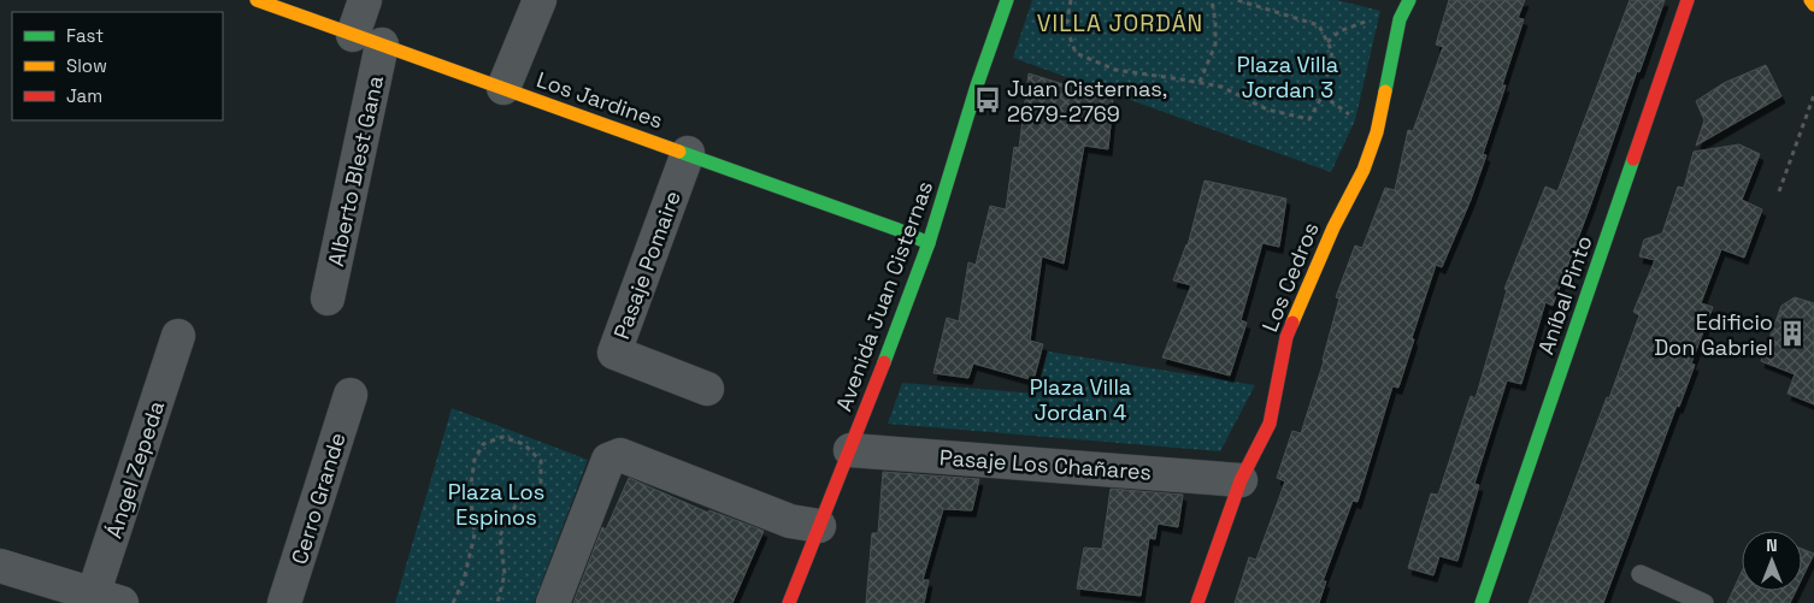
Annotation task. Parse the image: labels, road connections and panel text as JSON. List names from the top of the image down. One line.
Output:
{"streets":{"street":["Los Jardines","Alberto Blest Gana","Pasaje Pomaire","Los Cedros","Aníbal Pinto","Avenida Juan Cisternas","Pasaje Los Chañares","Ángel Zepeda","Cerro Grande"]},"crossings":[["Los Jardines","Alberto Blest Gana"],["Los Jardines","Pasaje Pomaire"],["Los Jardines","Avenida Juan Cisternas"],["Los Cedros","Pasaje Los Chañares"],["Avenida Juan Cisternas","Pasaje Los Chañares"]],"districts":["VILLA JORDÁN"],"parks":["Plaza Villa Jordan 3","Plaza Villa Jordan 4","Plaza Los Espinos"],"places":{"bus stop":["Juan Cisternas, 2679-2769"],"building":["Edificio Don Gabriel"]},"legend":["Fast","Slow","Jam"],"north":"top"}
